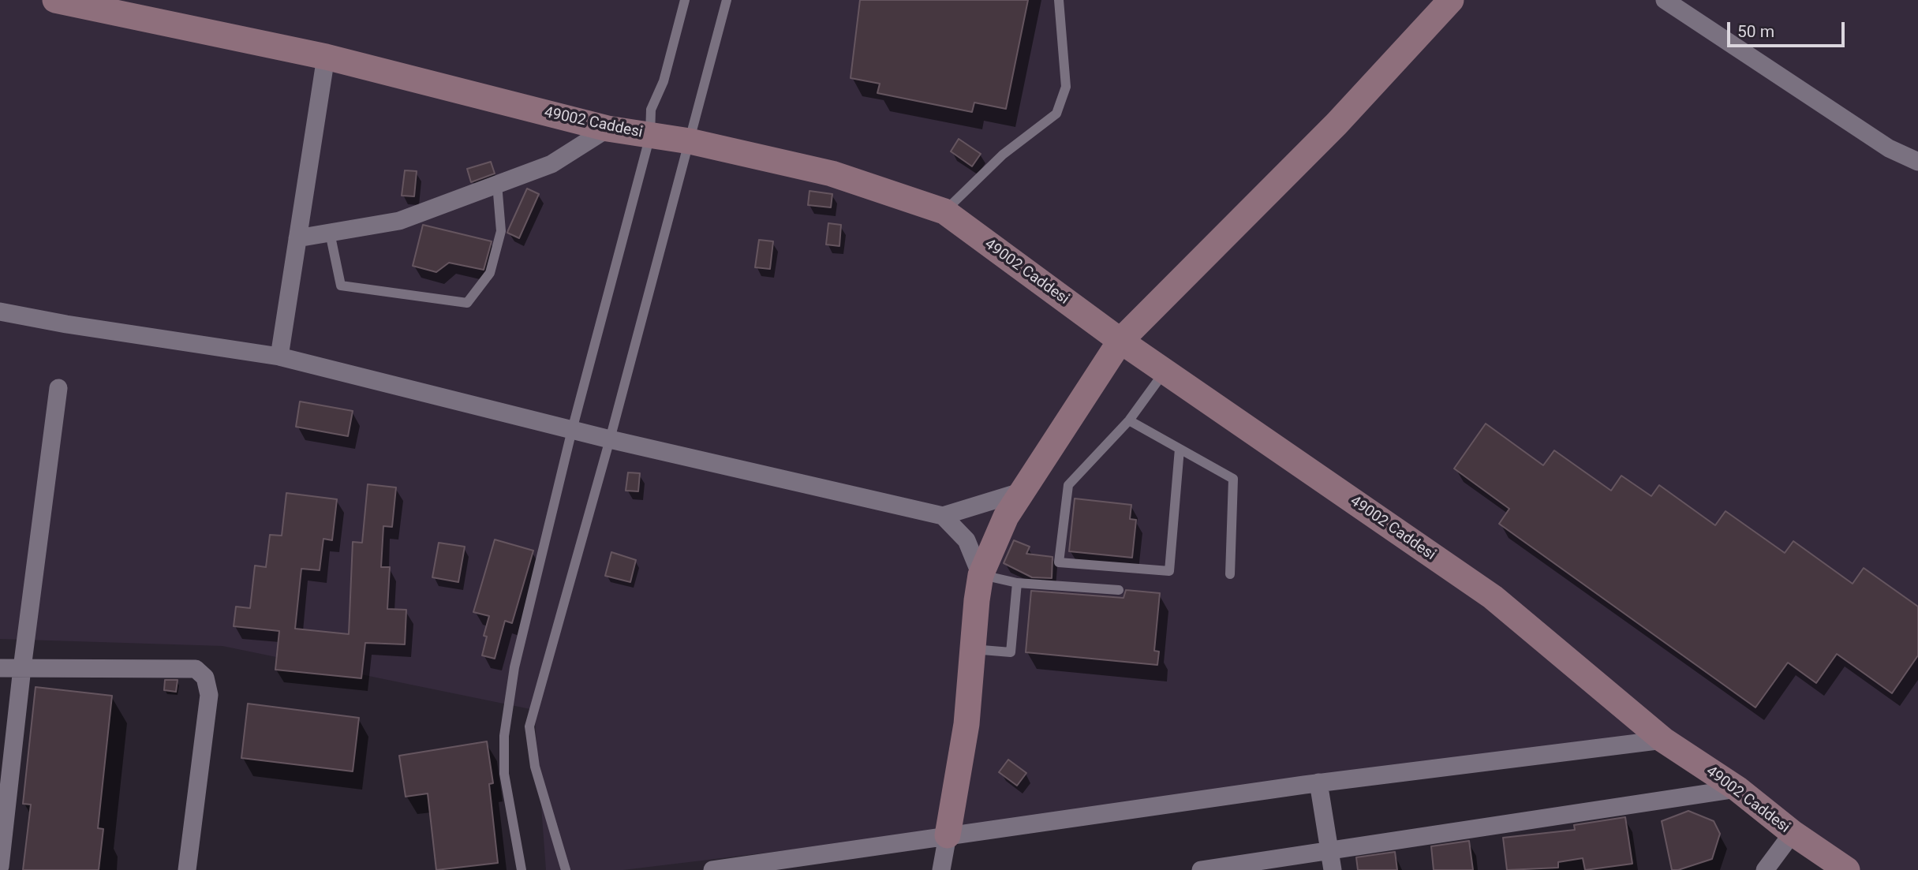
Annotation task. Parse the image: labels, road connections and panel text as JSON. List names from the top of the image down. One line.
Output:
{"streets":{"street":["49002 Caddesi"]},"scale_bar":"50 m"}
